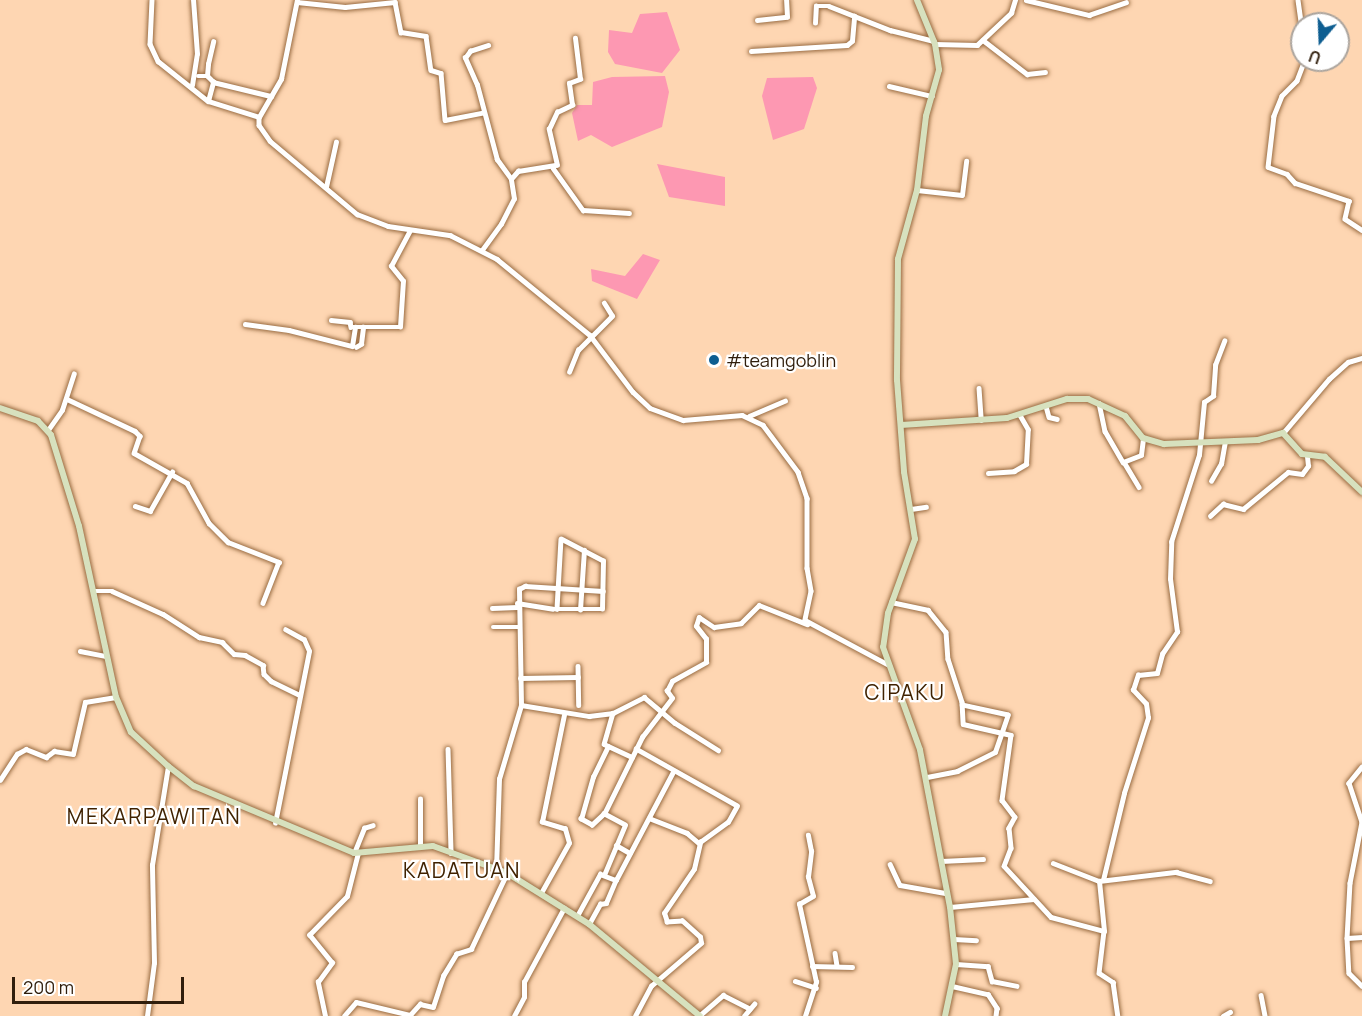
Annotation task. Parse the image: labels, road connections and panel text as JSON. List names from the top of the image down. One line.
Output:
{"districts":["CIPAKU","MEKARPAWITAN","KADATUAN"],"places":["#teamgoblin"],"scale_bar":"200 m","north":"bottom"}
